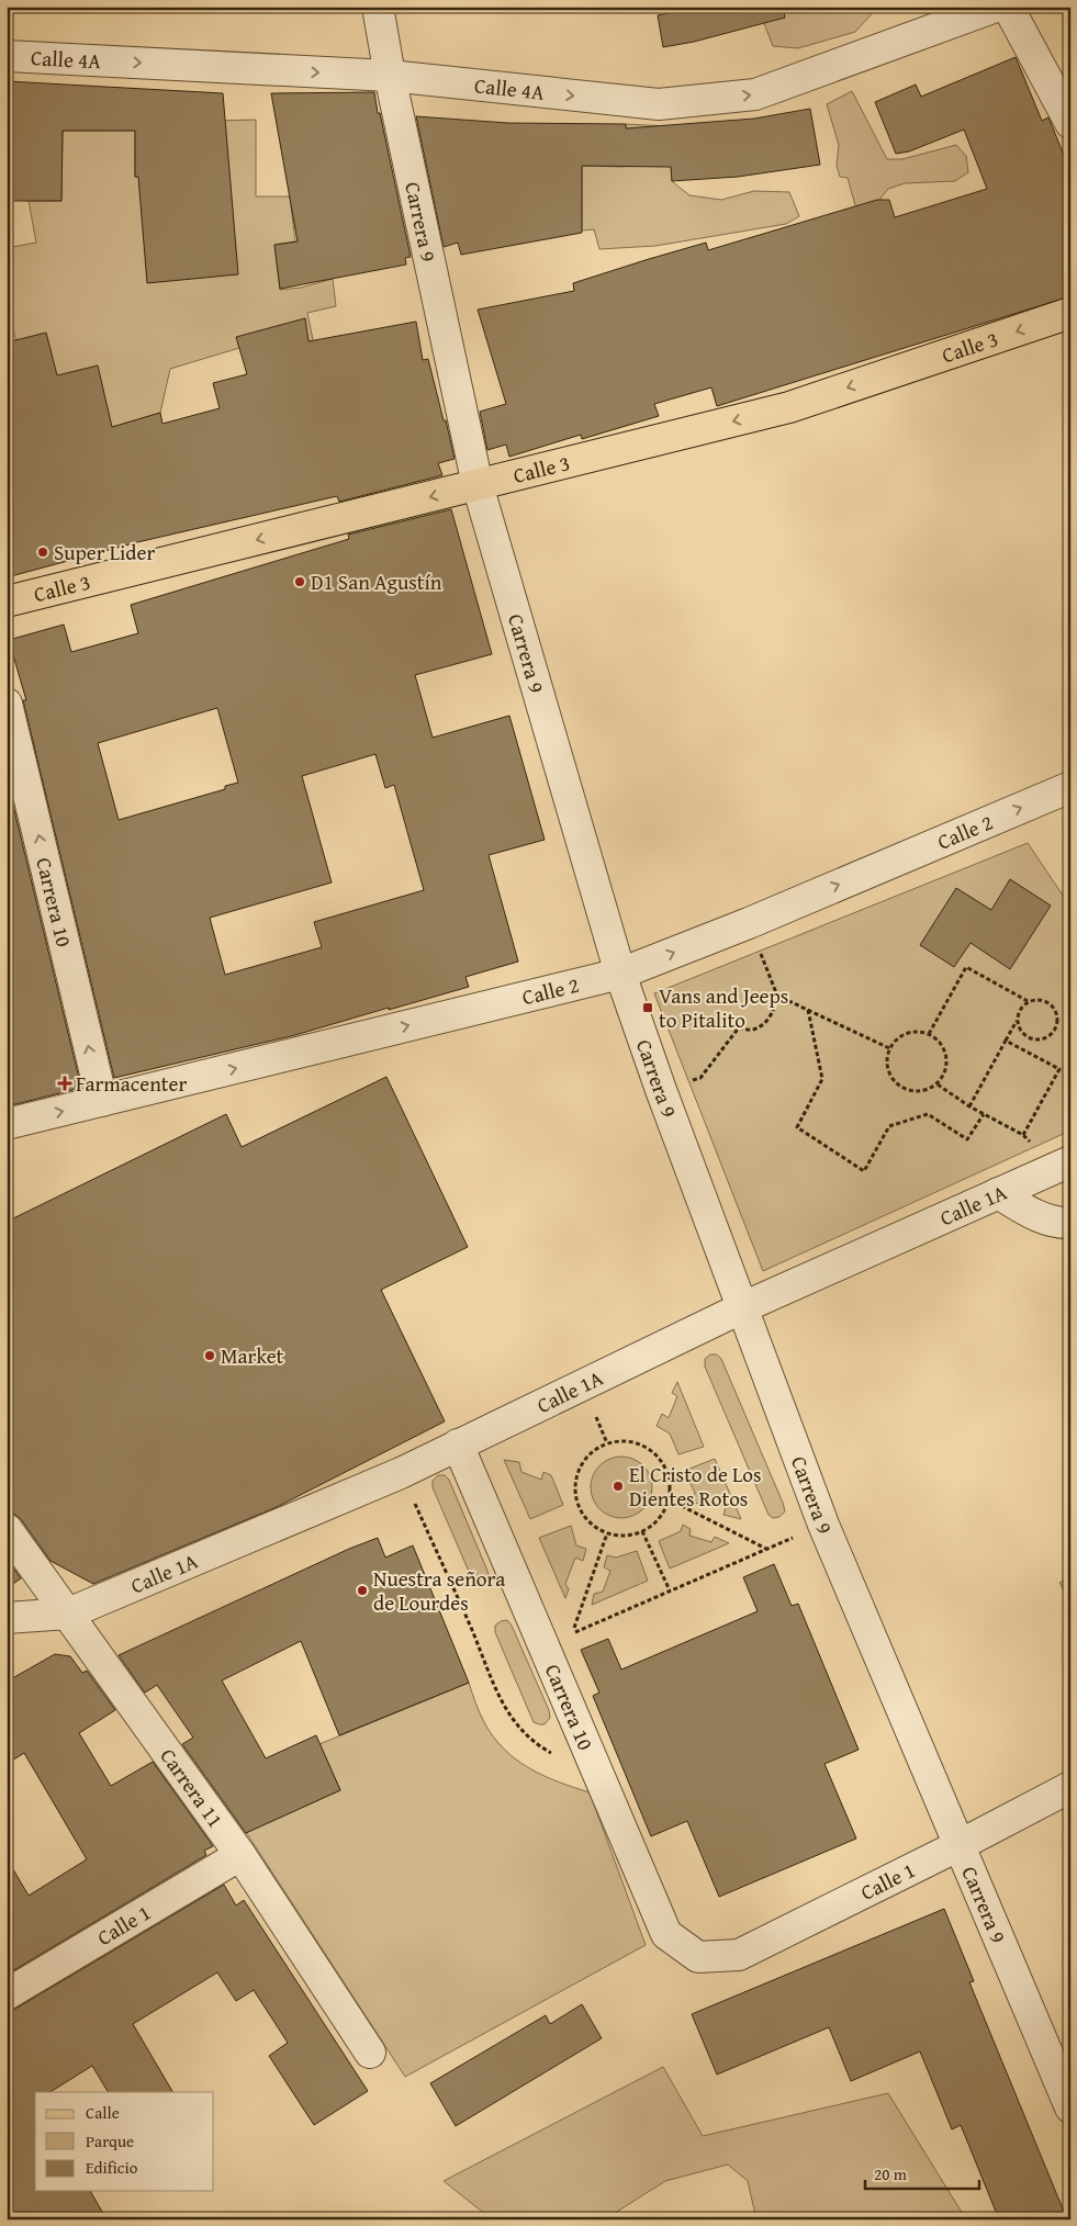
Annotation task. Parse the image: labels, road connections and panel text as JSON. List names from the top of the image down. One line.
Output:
{"streets":{"main road":["Calle 3"],"street":["Calle 4A","Carrera 9","Calle 2","Carrera 10","Calle 1A","Carrera 11","Calle 1"]},"crossings":[["Calle 4A","Carrera 9"],["Carrera 9","Calle 3"],["Carrera 9","Calle 2"],["Carrera 9","Calle 1A"],["Carrera 9","Calle 1"],["Calle 2","Carrera 10"],["Carrera 10","Calle 1A"],["Carrera 10","Calle 1"],["Calle 1A","Carrera 11"],["Carrera 11","Calle 1"]],"one_way":["Calle 4A","Calle 3","Calle 2","Carrera 10"],"places":{"other":["Super Lider","D1 San Agustín","Market","El Cristo de Los Dientes Rotos","Nuestra señora de Lourdes"],"transit":["Vans and Jeeps to Pitalito"],"health":["Farmacenter"]},"legend":["Calle","Parque","Edificio"],"scale_bar":"20 m"}
